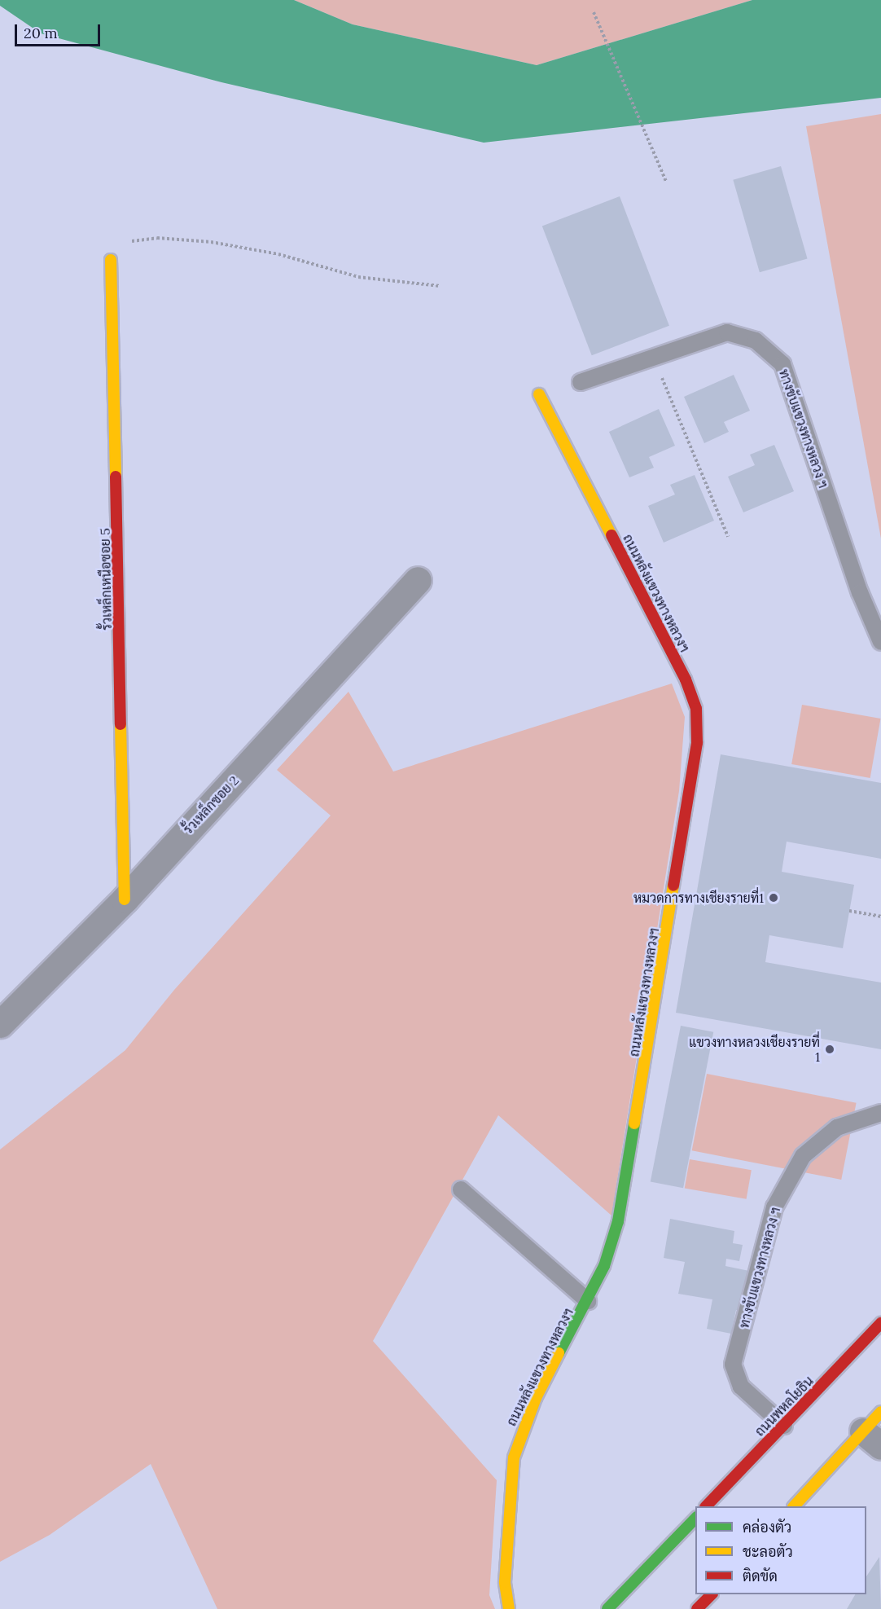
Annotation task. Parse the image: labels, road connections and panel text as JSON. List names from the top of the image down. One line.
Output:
{"streets":{"street":["รั้วเหล็กเหนือซอย 5","ถนนหลังแขวงทางหลวงฯ","รั้วเหล็กซอย 2","ถนนพหลโยธิน"],"lane":["ทางขับแขวงทางหลวง ฯ"]},"crossings":[["ทางขับแขวงทางหลวง ฯ","ถนนพหลโยธิน"],["รั้วเหล็กเหนือซอย 5","รั้วเหล็กซอย 2"]],"places":["หมวดการทางเชียงรายที่1","แขวงทางหลวงเชียงรายที่ 1"],"legend":["คล่องตัว","ชะลอตัว","ติดขัด"],"scale_bar":"20 m"}
